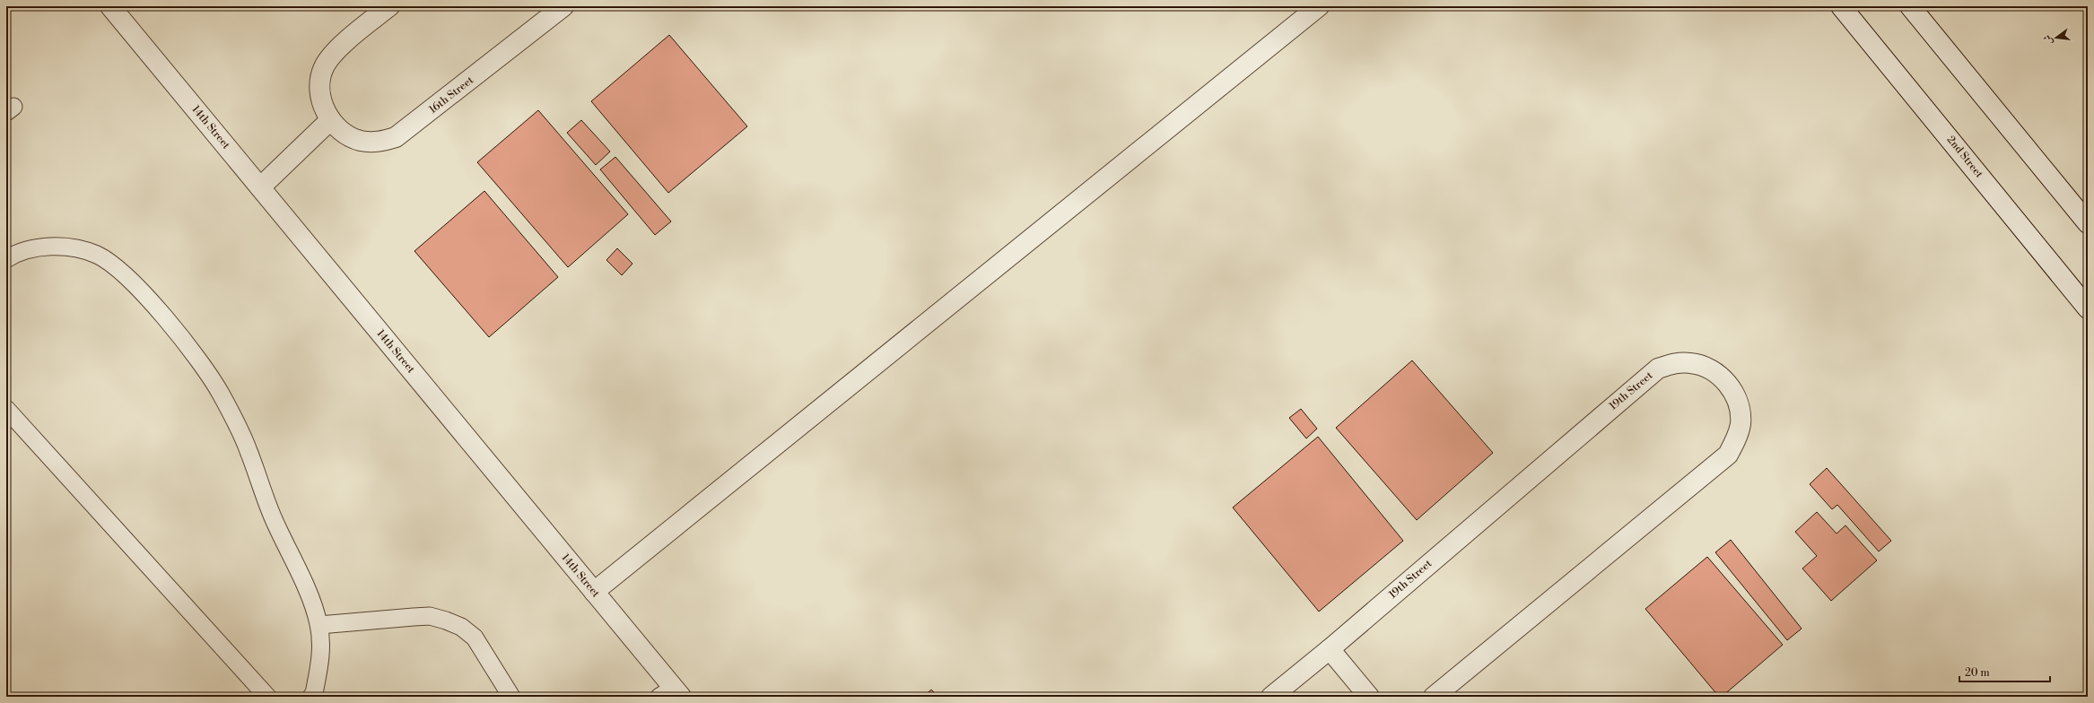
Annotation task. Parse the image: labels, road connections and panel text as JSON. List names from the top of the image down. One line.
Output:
{"streets":{"street":["16th Street","14th Street","2nd Street","19th Street"]},"scale_bar":"20 m","north":"left"}
